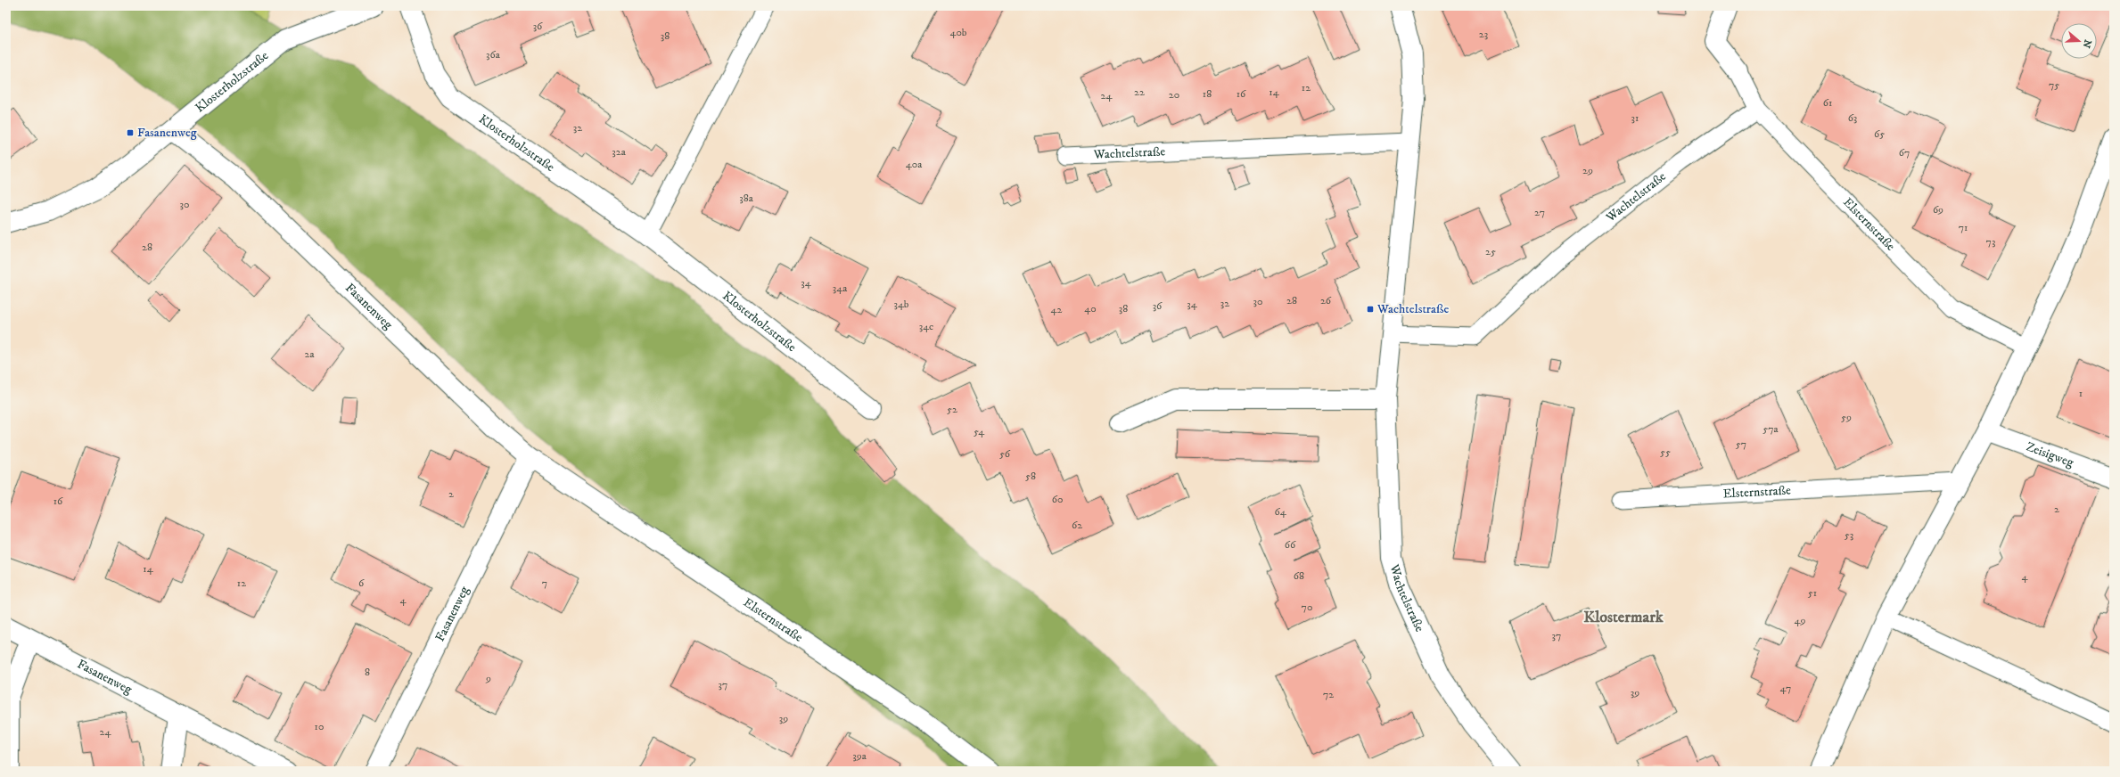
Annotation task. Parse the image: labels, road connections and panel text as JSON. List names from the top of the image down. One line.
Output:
{"streets":{"street":["Klosterholzstraße","Wachtelstraße","Elsternstraße","Fasanenweg","Zeisigweg"]},"crossings":[["Klosterholzstraße","Fasanenweg"],["Wachtelstraße","Elsternstraße"],["Elsternstraße","Fasanenweg"]],"districts":["Klostermark"],"places":{"transit":["Fasanenweg","Wachtelstraße"]},"house_numbers":["36","40b","23","38","36a","75","12","22","14","18","16","20","24","61","31","63","32","65","32a","67","40a","29","38a","30","69","27","71","73","28","25","34","34a","28","26","30","32","34b","34","36","40","38","42","34c","2a","1","52","59","57a","54","57","55","56","58","2","60","16","2","64","62","53","66","14","68","4","12","6","7","51","4","70","49","37","8","9","37","47","39","72","39","10","24","39a"],"north":"right"}
